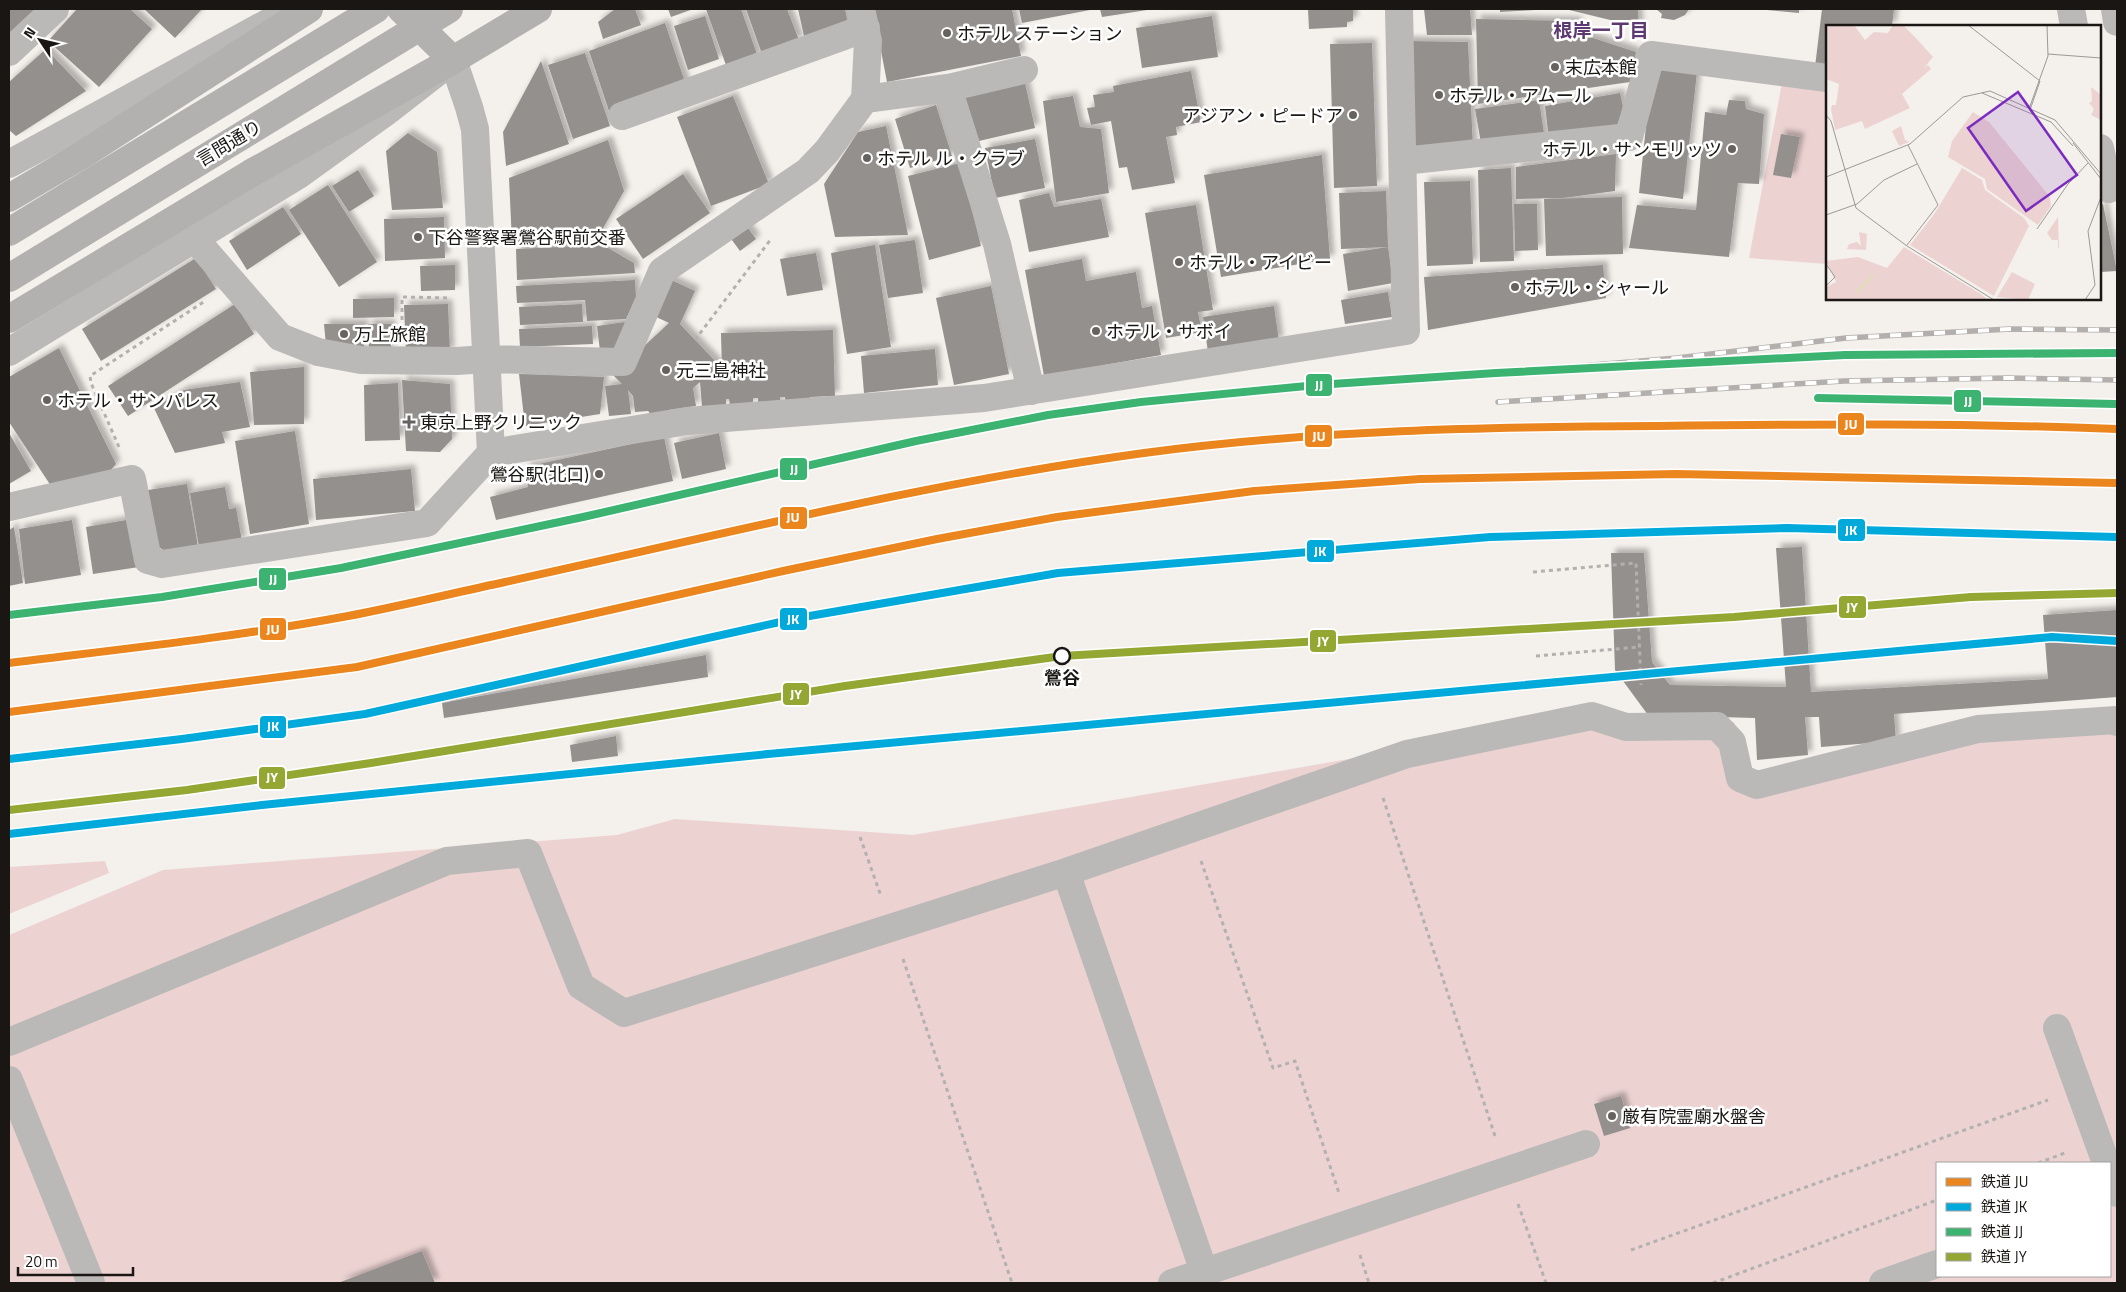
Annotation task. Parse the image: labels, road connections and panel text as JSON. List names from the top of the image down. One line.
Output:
{"streets":{"main road":["言問通り"]},"districts":["根岸一丁目"],"places":{"other":["ホテル ステーション","末広本館","ホテル・アムール","アジアン・ピードア","ホテル・サンモリッツ","ホテル ル・クラブ","下谷警察署鶯谷駅前交番","ホテル・アイビー","ホテル・シャール","ホテル・サボイ","万上旅館","元三島神社","ホテル・サンパレス","鶯谷駅(北口)","鶯谷","厳有院霊廟水盤舎"],"health":["東京上野クリニック"]},"lines":["rail line JJ","rail line JU","rail line JK","rail line JY"],"legend":["鉄道 JU","鉄道 JK","鉄道 JJ","鉄道 JY"],"scale_bar":"20 m","north":"top left"}
